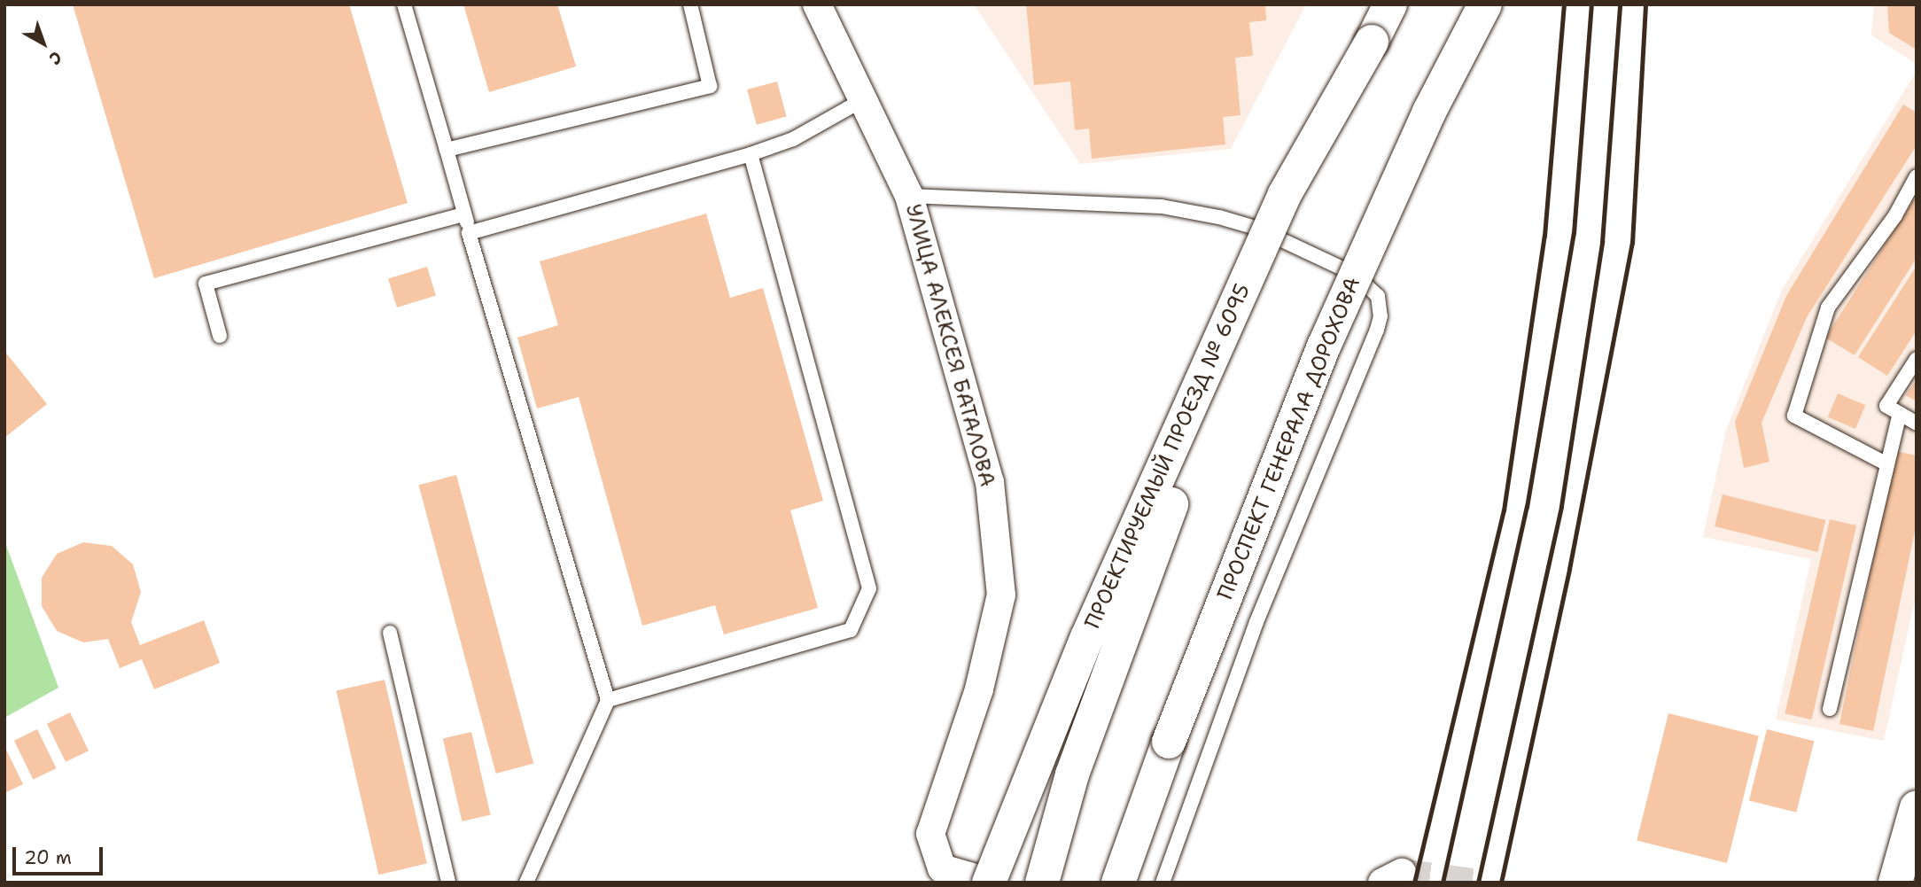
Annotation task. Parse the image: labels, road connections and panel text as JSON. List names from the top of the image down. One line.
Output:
{"streets":{"main road":["ПРОСПЕКТ ГЕНЕРАЛА ДОРОХОВА","ПРОЕКТИРУЕМЫЙ ПРОЕЗД № 6095"],"street":["УЛИЦА АЛЕКСЕЯ БАТАЛОВА"]},"crossings":[["УЛИЦА АЛЕКСЕЯ БАТАЛОВА","ПРОЕКТИРУЕМЫЙ ПРОЕЗД № 6095"]],"scale_bar":"20 m","north":"bottom right"}
